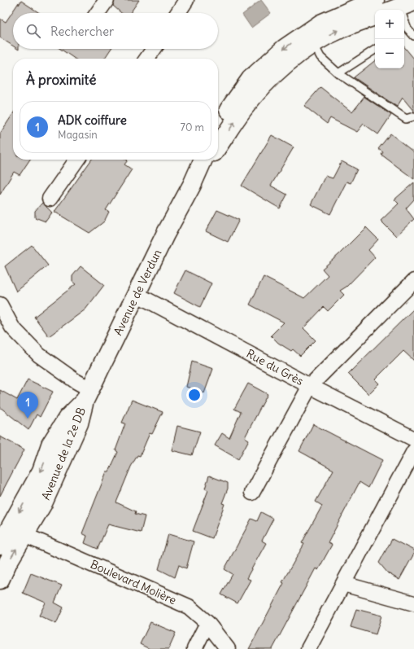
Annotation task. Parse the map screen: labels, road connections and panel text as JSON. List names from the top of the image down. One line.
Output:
{"streets":{"main road":["Avenue de Verdun","Avenue de la 2e DB"],"street":["Rue du Grès","Boulevard Molière"]},"crossings":[["Avenue de Verdun","Rue du Grès"],["Avenue de Verdun","Avenue de la 2e DB"],["Avenue de la 2e DB","Boulevard Molière"]],"page":{"map_buttons":["+","−"],"search":"Rechercher","heading":"À proximité","list":[{"mark":"1","name":"ADK coiffure","note":"Magasin","value":"70 m"}],"pins":"1"}}
